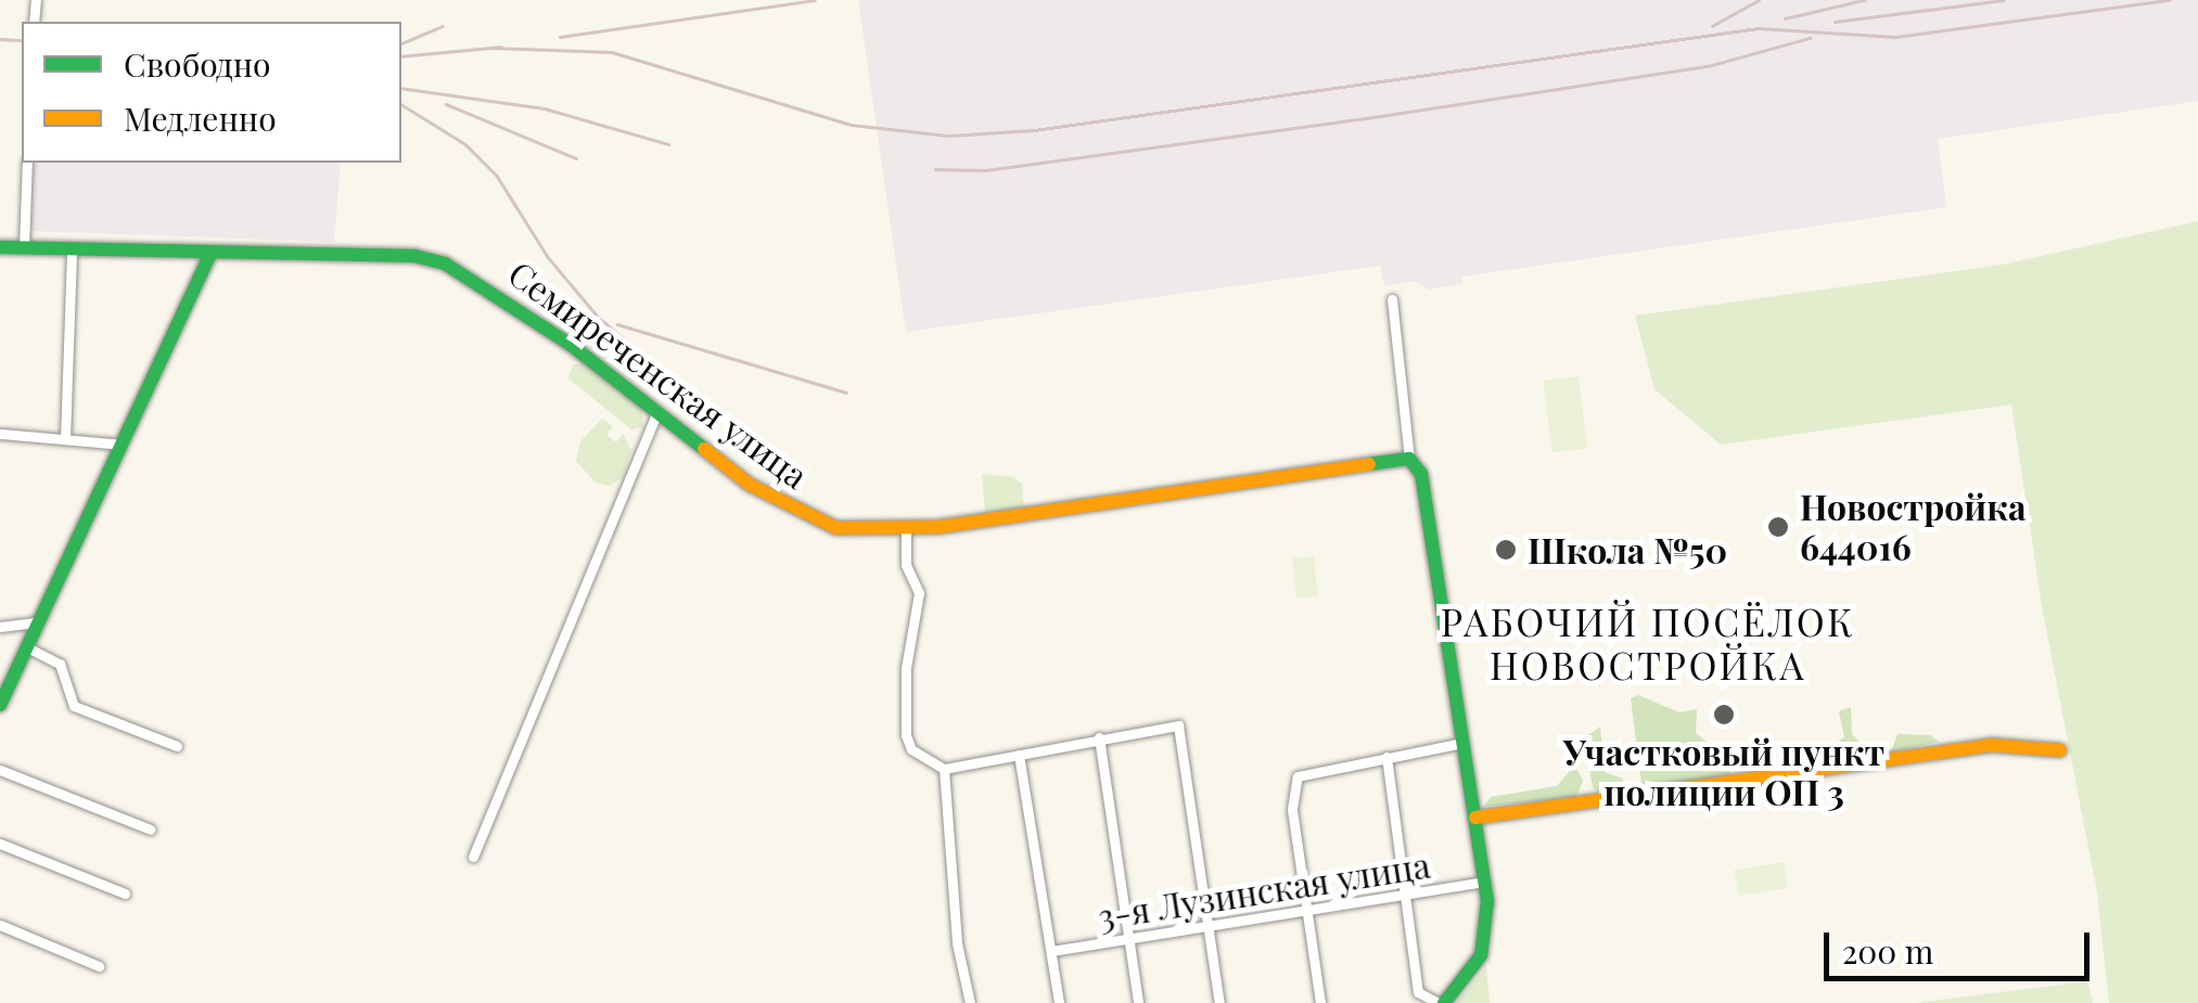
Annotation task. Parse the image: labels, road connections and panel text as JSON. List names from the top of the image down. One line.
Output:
{"streets":{"street":["Семиреченская улица","3-я Лузинская улица"]},"districts":["РАБОЧИЙ ПОСЁЛОК НОВОСТРОЙКА"],"places":["Новостройка 644016","Школа №50","Участковый пункт полиции ОП 3"],"legend":["Свободно","Медленно"],"scale_bar":"200 m"}
